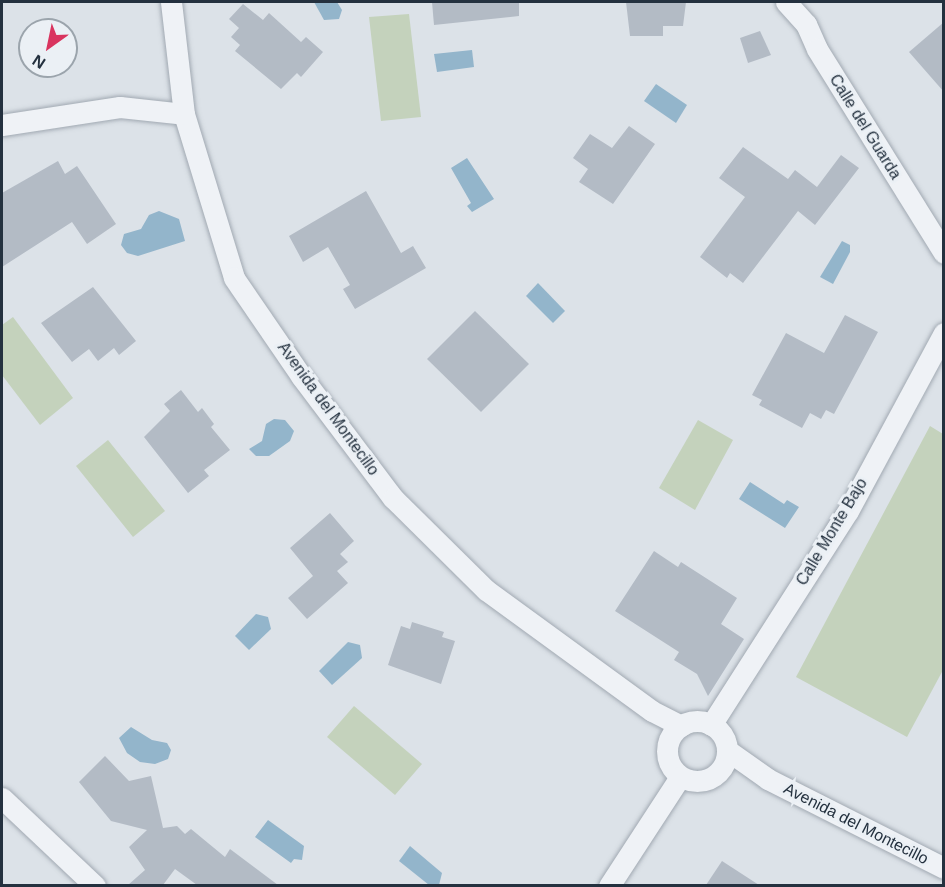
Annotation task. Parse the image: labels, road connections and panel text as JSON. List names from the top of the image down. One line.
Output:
{"streets":{"street":["Calle del Guarda","Avenida del Montecillo","Calle Monte Bajo"]},"crossings":[["Avenida del Montecillo","Calle Monte Bajo"]],"north":"bottom left"}
